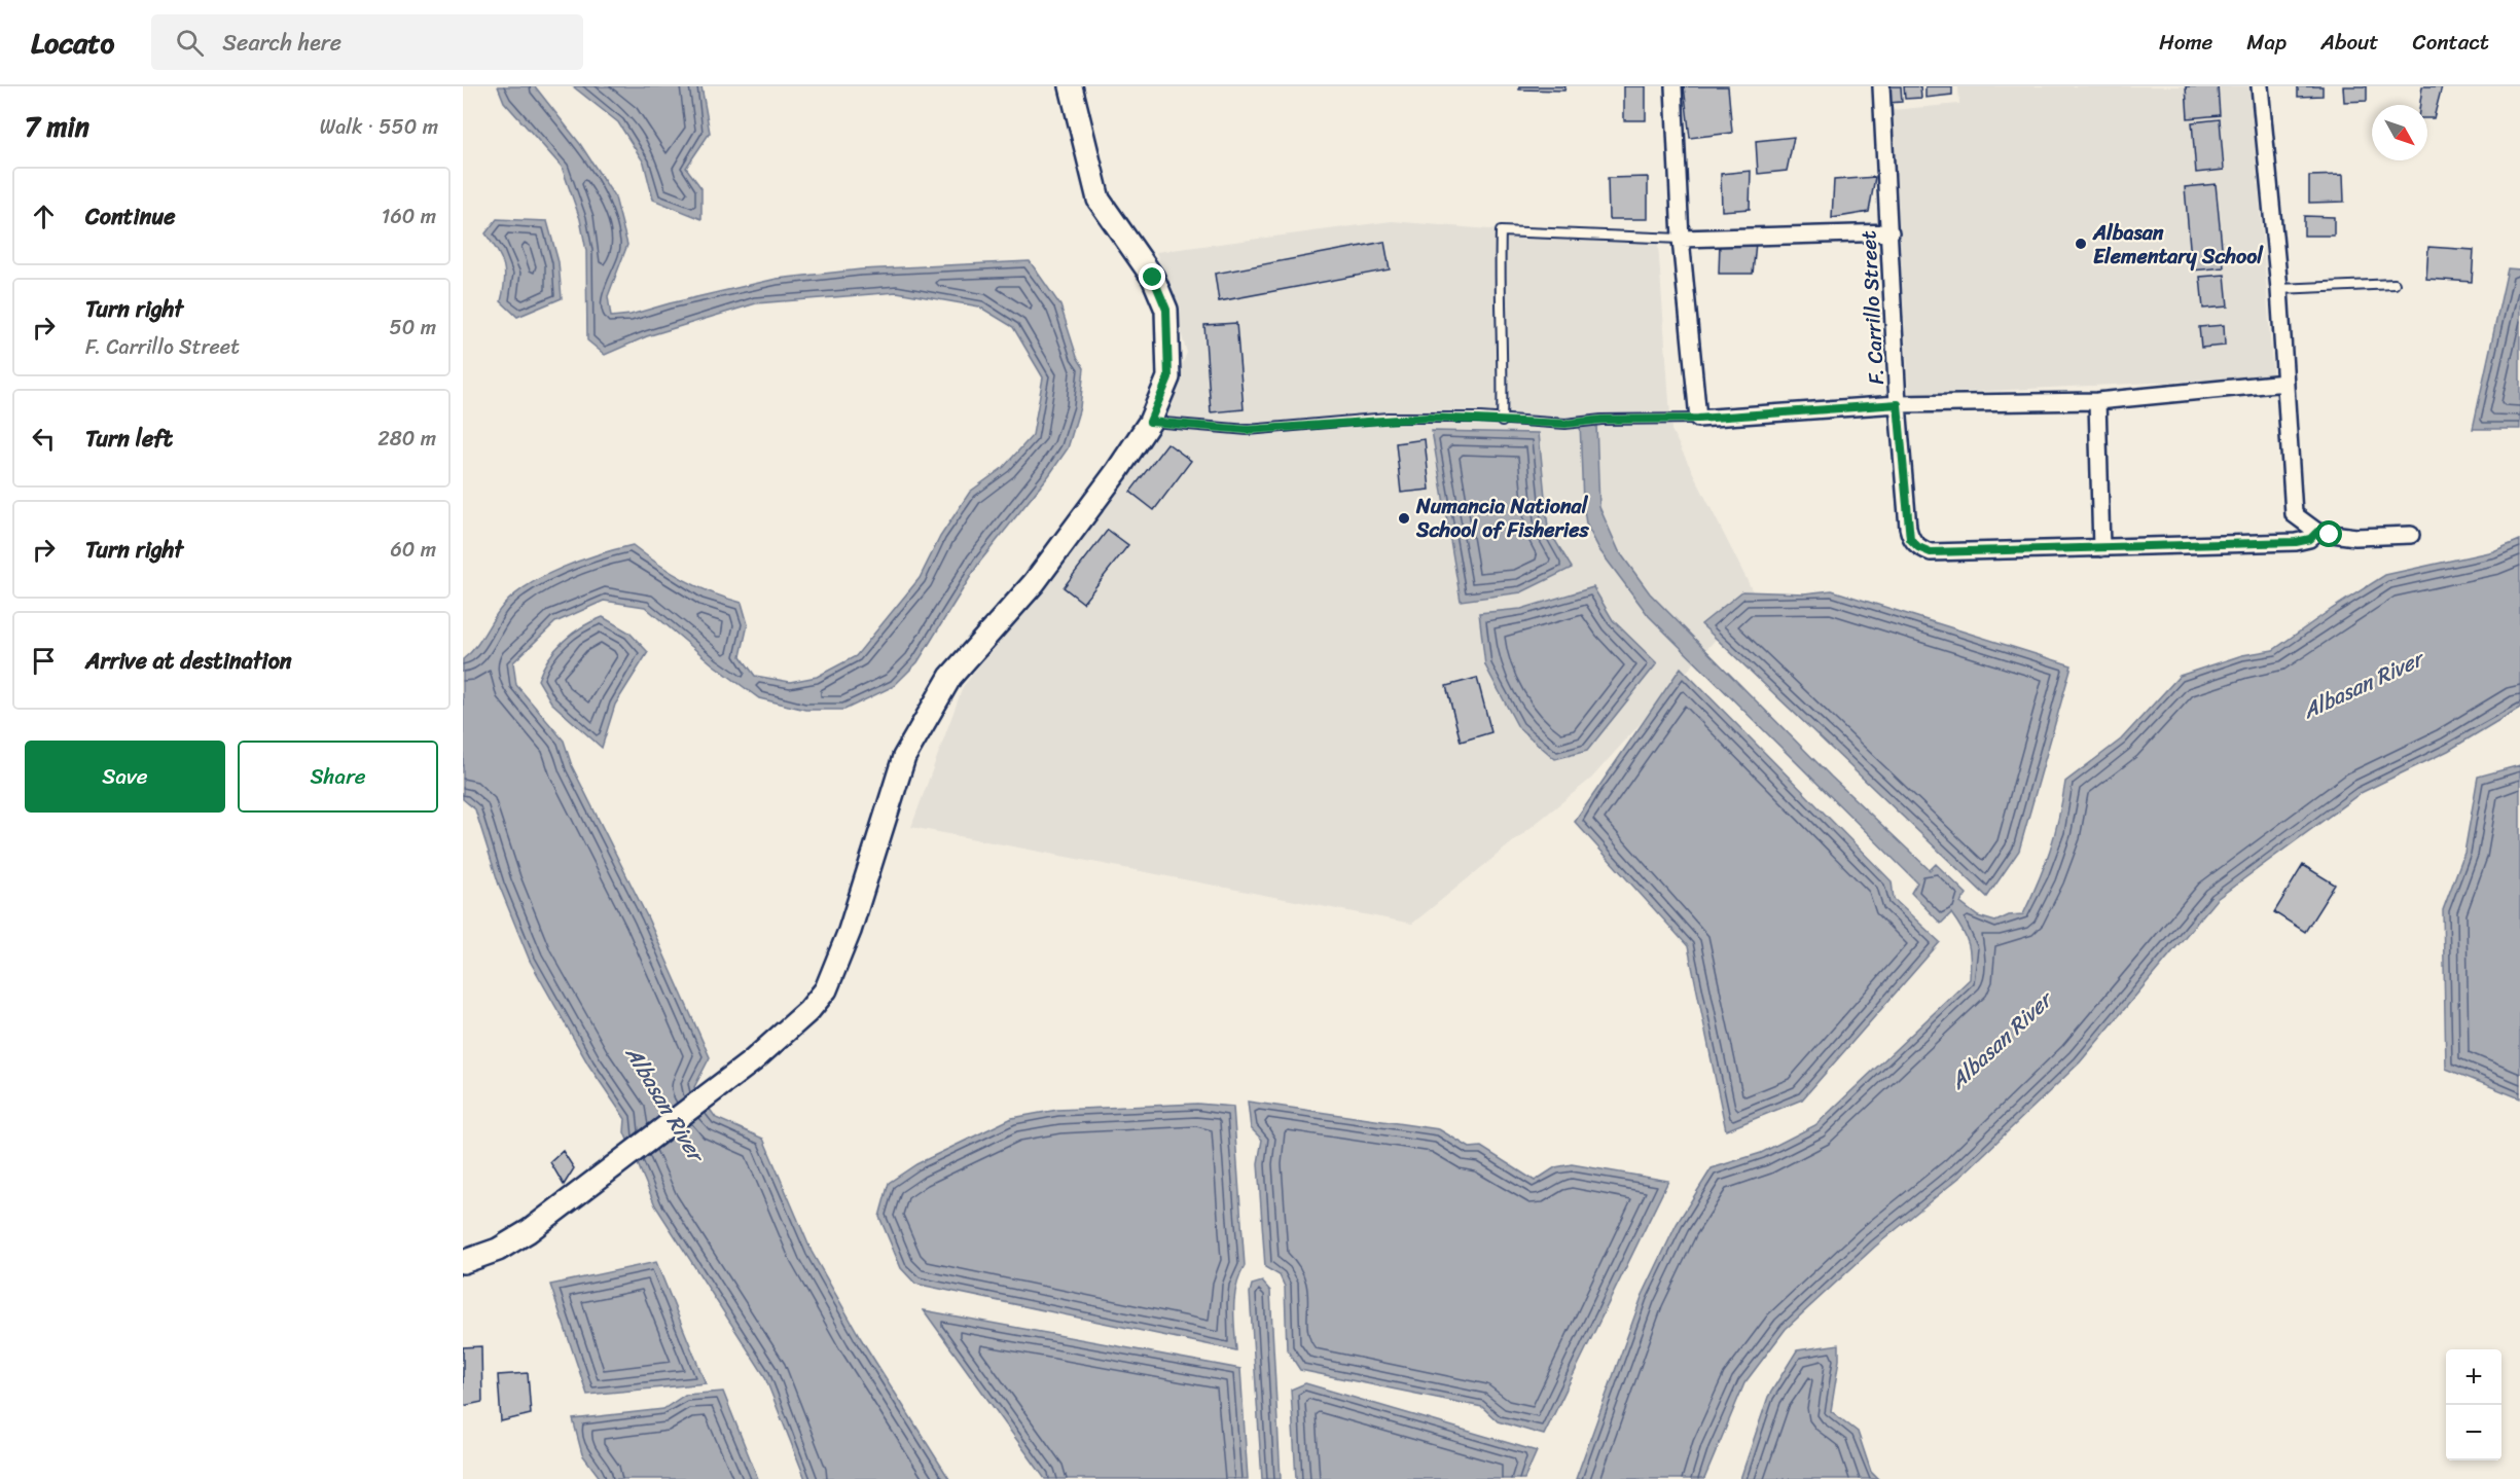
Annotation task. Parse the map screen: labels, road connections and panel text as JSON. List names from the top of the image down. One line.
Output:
{"streets":{"street":["F. Carrillo Street"]},"water":["Albasan River"],"places":["Albasan Elementary School","Numancia National School of Fisheries"],"north":"bottom right","page":{"header":"Locato","search":"Search here","nav":["Home","Map","About","Contact"],"heading":["7 min","Walk · 550 m"],"list":[["Continue","160 m"],["Turn right","F. Carrillo Street","50 m"],["Turn left","280 m"],["Turn right","60 m"],"Arrive at destination"],"buttons":["Save","Share"],"map_buttons":["+","−"]}}
